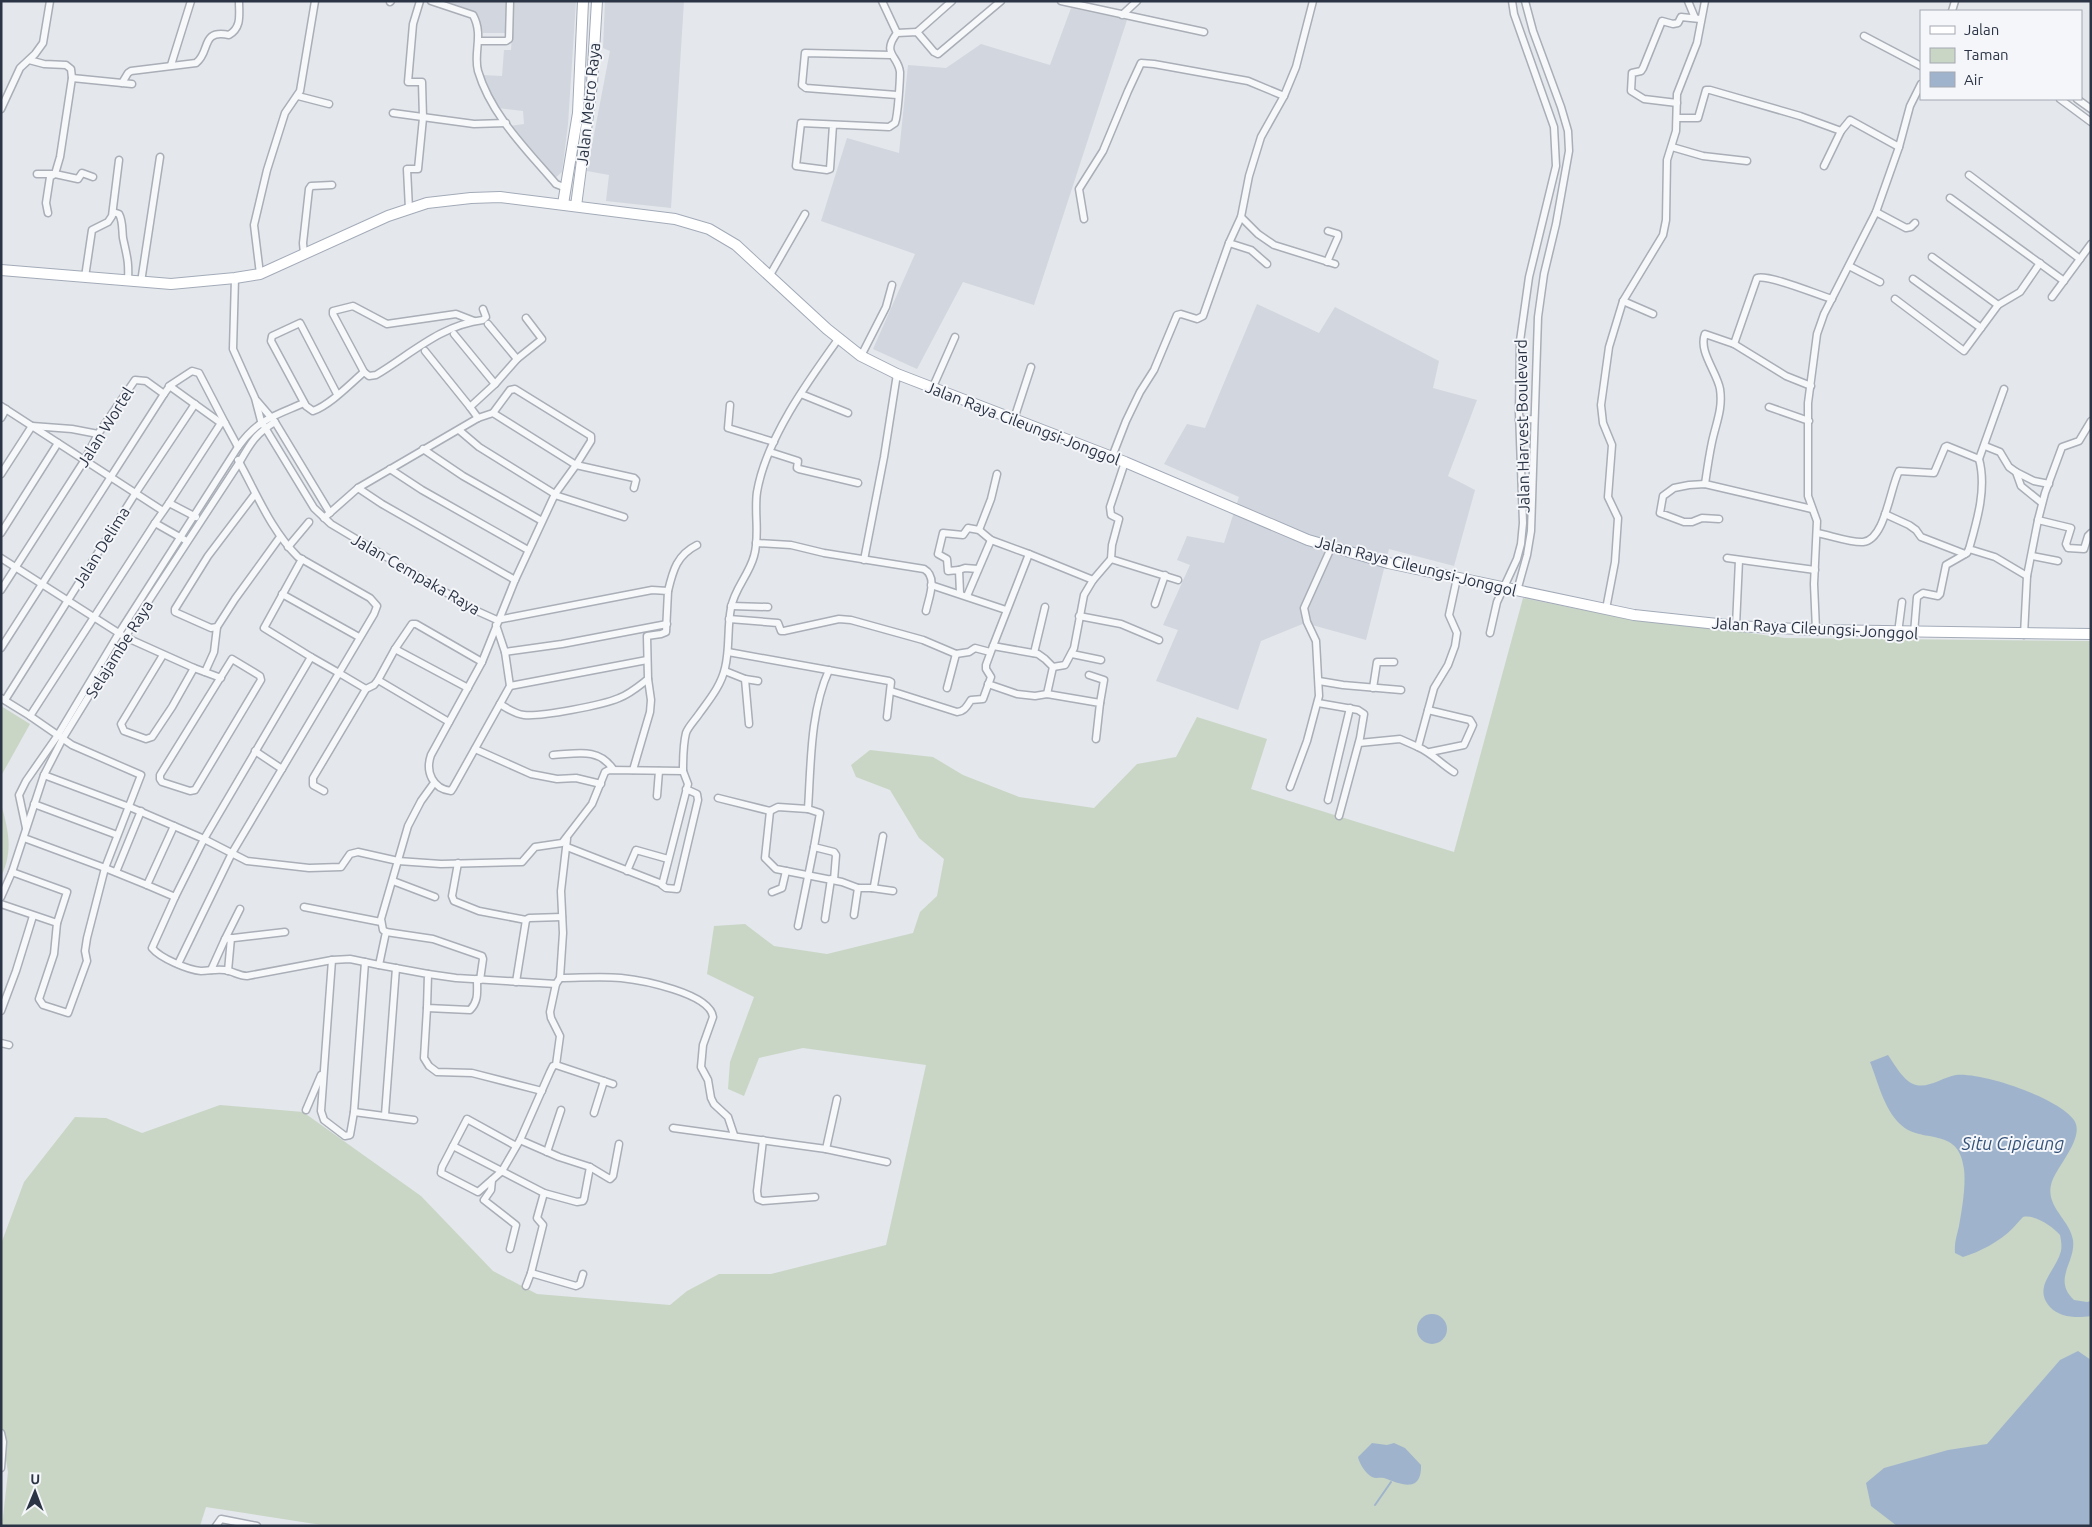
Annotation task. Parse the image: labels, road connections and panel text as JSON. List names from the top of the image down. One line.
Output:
{"streets":{"main road":["Jalan Metro Raya","Jalan Raya Cileungsi-Jonggol"],"street":["Jalan Harvest Boulevard","Jalan Wortel","Jalan Delima","Jalan Cempaka Raya","Selajambe Raya"]},"crossings":[["Jalan Metro Raya","Jalan Raya Cileungsi-Jonggol"],["Jalan Raya Cileungsi-Jonggol","Jalan Harvest Boulevard"]],"water":["Situ Cipicung"],"legend":["Jalan","Taman","Air"],"north":"top"}
